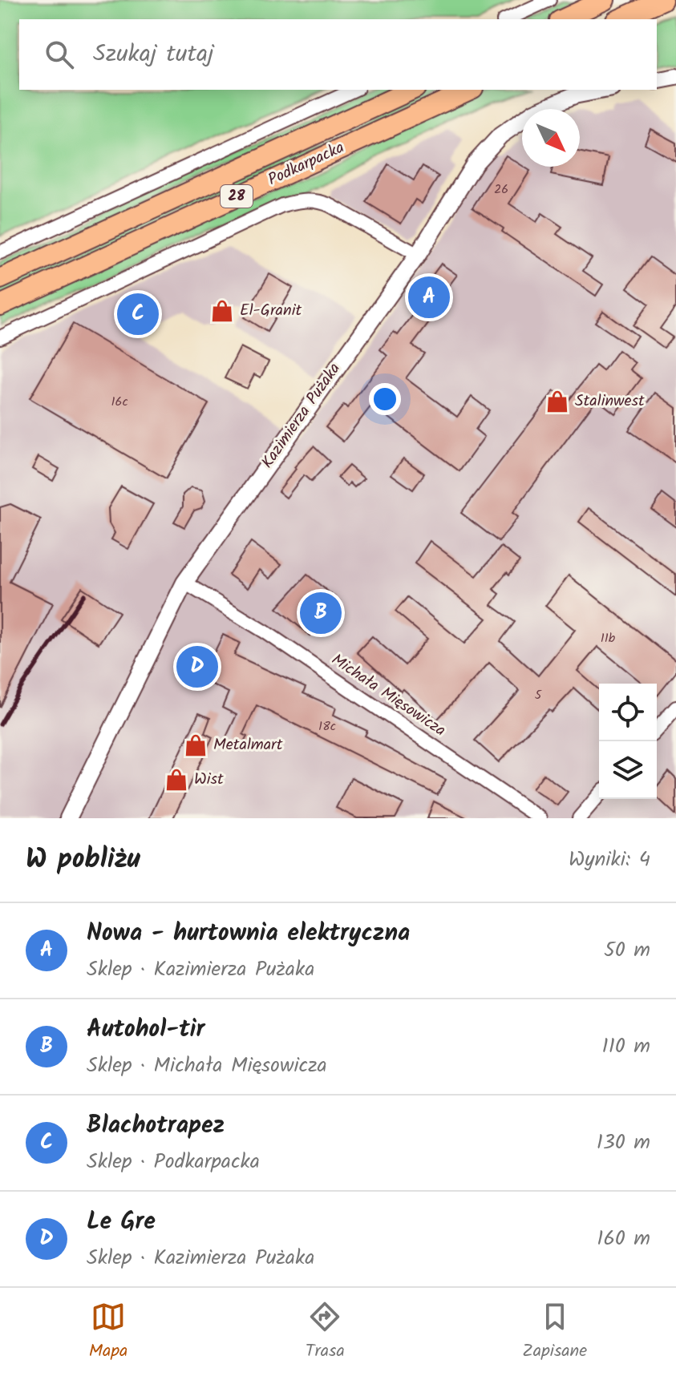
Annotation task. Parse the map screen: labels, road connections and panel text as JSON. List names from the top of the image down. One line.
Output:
{"streets":{"main road":["Podkarpacka","28"],"street":["Kazimierza Pużaka","Michała Mięsowicza"]},"crossings":[["Kazimierza Pużaka","Michała Mięsowicza"]],"places":{"shop":["El-Granit","Stalinwest","Metalmart","Wist"]},"house_numbers":["26","16c","11b","5","18c"],"north":"bottom right","page":{"search":"Szukaj tutaj","pins":["A","C","B","D"],"heading":["W pobliżu","Wyniki: 4"],"list":[{"mark":"A","name":"Nowa - hurtownia elektryczna","note":"Sklep · Kazimierza Pużaka","value":"50 m"},{"mark":"B","name":"Autohol-tir","note":"Sklep · Michała Mięsowicza","value":"110 m"},{"mark":"C","name":"Blachotrapez","note":"Sklep · Podkarpacka","value":"130 m"},{"mark":"D","name":"Le Gre","note":"Sklep · Kazimierza Pużaka","value":"160 m"}],"nav":["Mapa","Trasa","Zapisane"]}}
